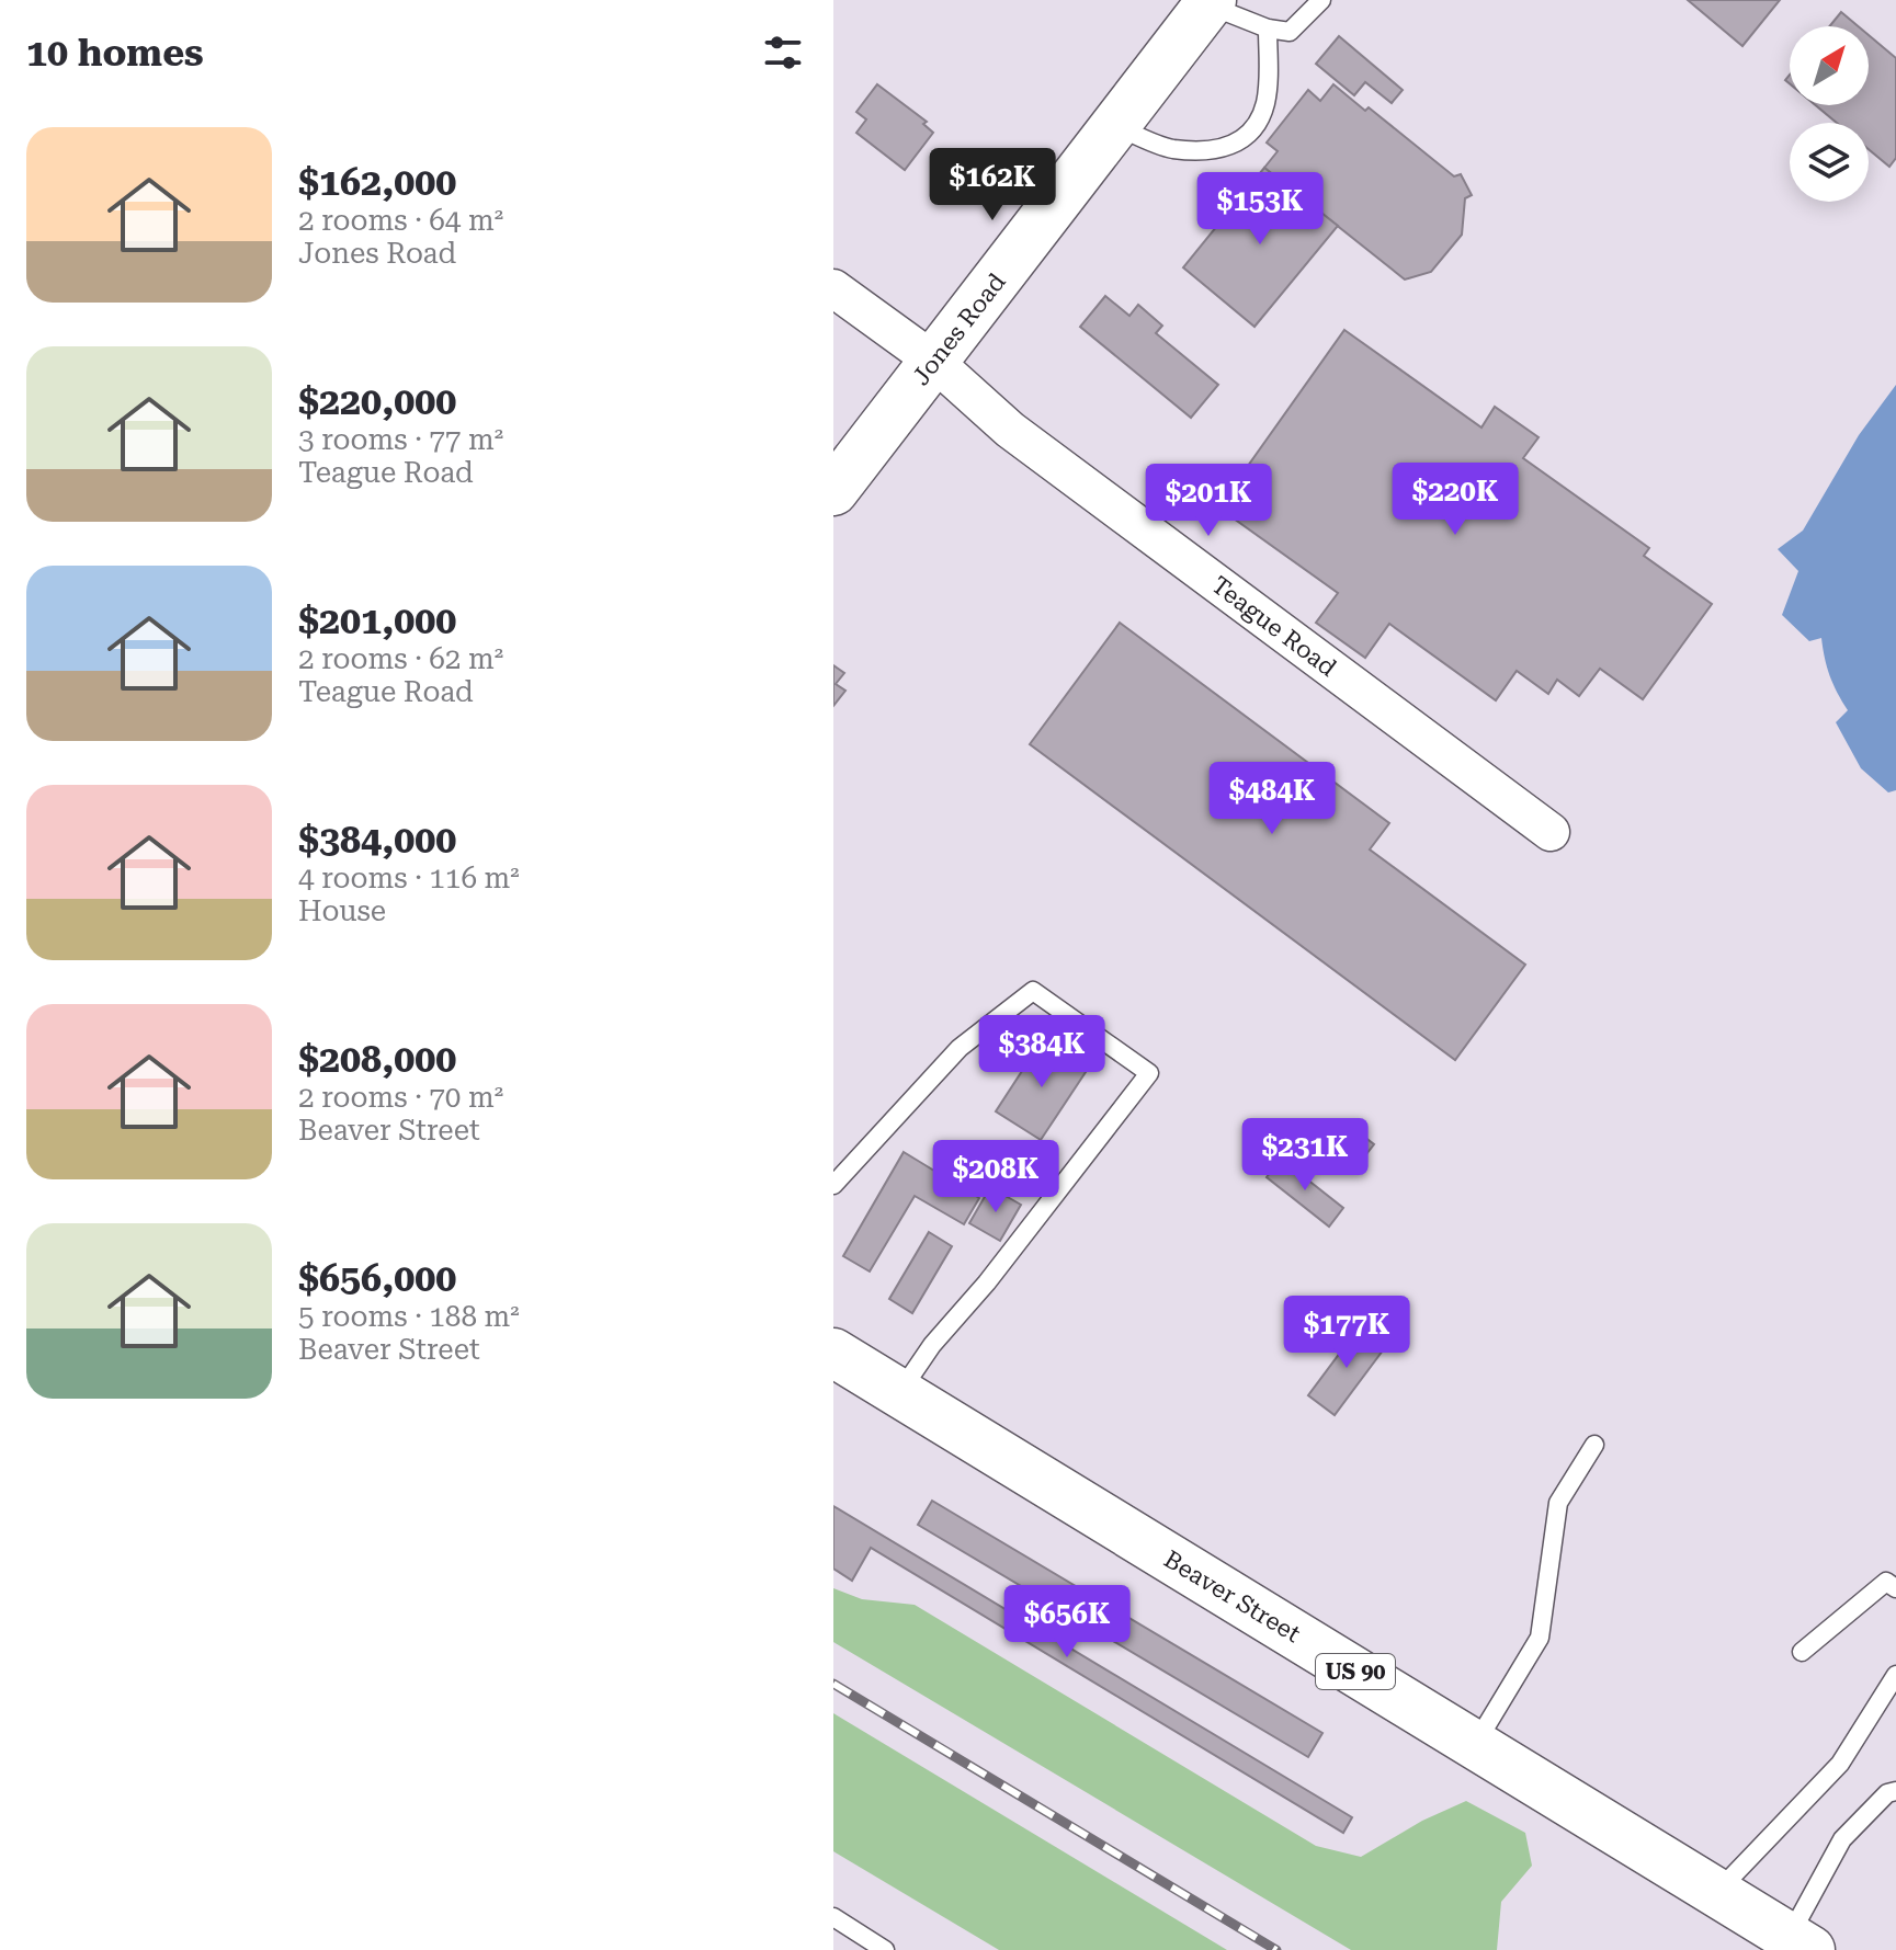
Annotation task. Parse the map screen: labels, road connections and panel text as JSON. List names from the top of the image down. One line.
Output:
{"streets":{"main road":["Jones Road","Beaver Street","US 90"],"street":["Teague Road"]},"crossings":[["Jones Road","Teague Road"]],"north":"top right","page":{"heading":"10 homes","list":[{"name":"$162,000","note":"2 rooms · 64 m² · Jones Road"},{"name":"$220,000","note":"3 rooms · 77 m² · Teague Road"},{"name":"$201,000","note":"2 rooms · 62 m² · Teague Road"},{"name":"$384,000","note":"4 rooms · 116 m² · House"},{"name":"$208,000","note":"2 rooms · 70 m² · Beaver Street"},{"name":"$656,000","note":"5 rooms · 188 m² · Beaver Street"}],"price":["$162K","$153K","$220K","$201K","$484K","$384K","$231K","$208K","$177K","$656K"]}}
